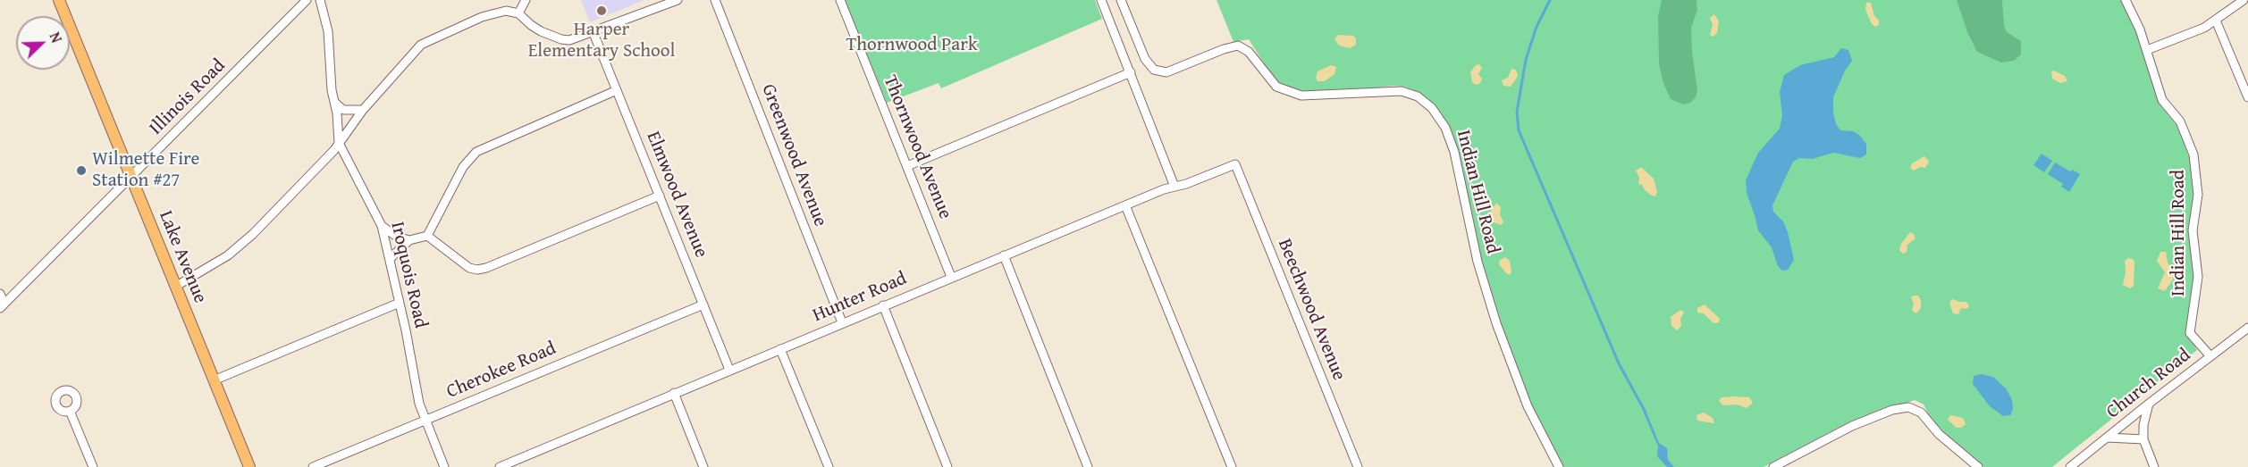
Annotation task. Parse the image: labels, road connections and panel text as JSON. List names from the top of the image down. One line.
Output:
{"streets":{"main road":["Lake Avenue"],"street":["Illinois Road","Thornwood Avenue","Greenwood Avenue","Indian Hill Road","Elmwood Avenue","Iroquois Road","Hunter Road","Beechwood Avenue","Cherokee Road","Church Road"]},"crossings":[["Illinois Road","Lake Avenue"],["Thornwood Avenue","Hunter Road"],["Greenwood Avenue","Hunter Road"],["Indian Hill Road","Church Road"],["Elmwood Avenue","Hunter Road"],["Elmwood Avenue","Cherokee Road"],["Iroquois Road","Cherokee Road"],["Hunter Road","Beechwood Avenue"]],"parks":["Thornwood Park"],"places":["Harper Elementary School","Wilmette Fire Station #27"],"north":"top right"}
